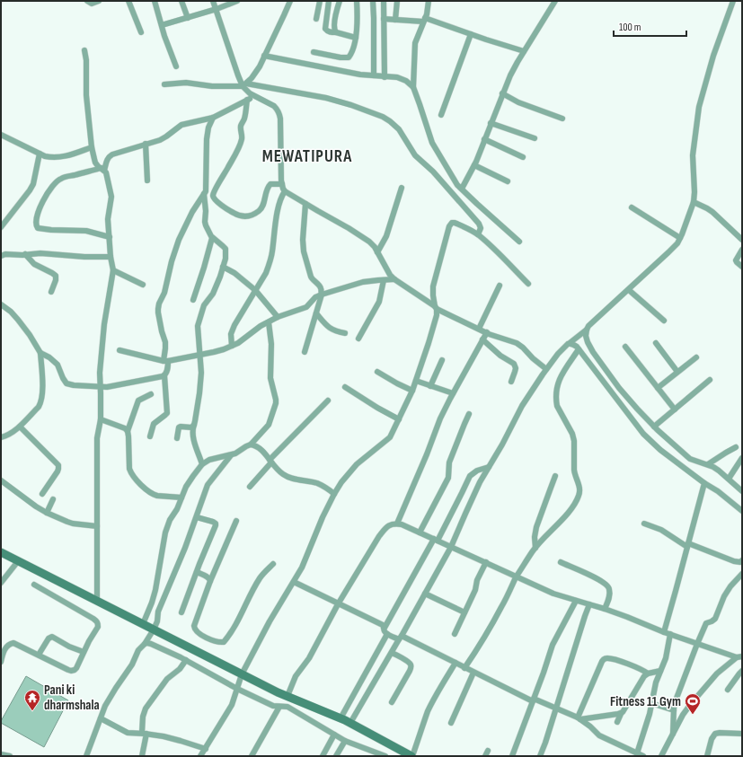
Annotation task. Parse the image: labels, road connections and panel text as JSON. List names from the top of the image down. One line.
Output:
{"districts":["MEWATIPURA"],"places":{"temple":["Pani ki dharmshala"],"sports":["Fitness 11 Gym"]},"scale_bar":"100 m"}
